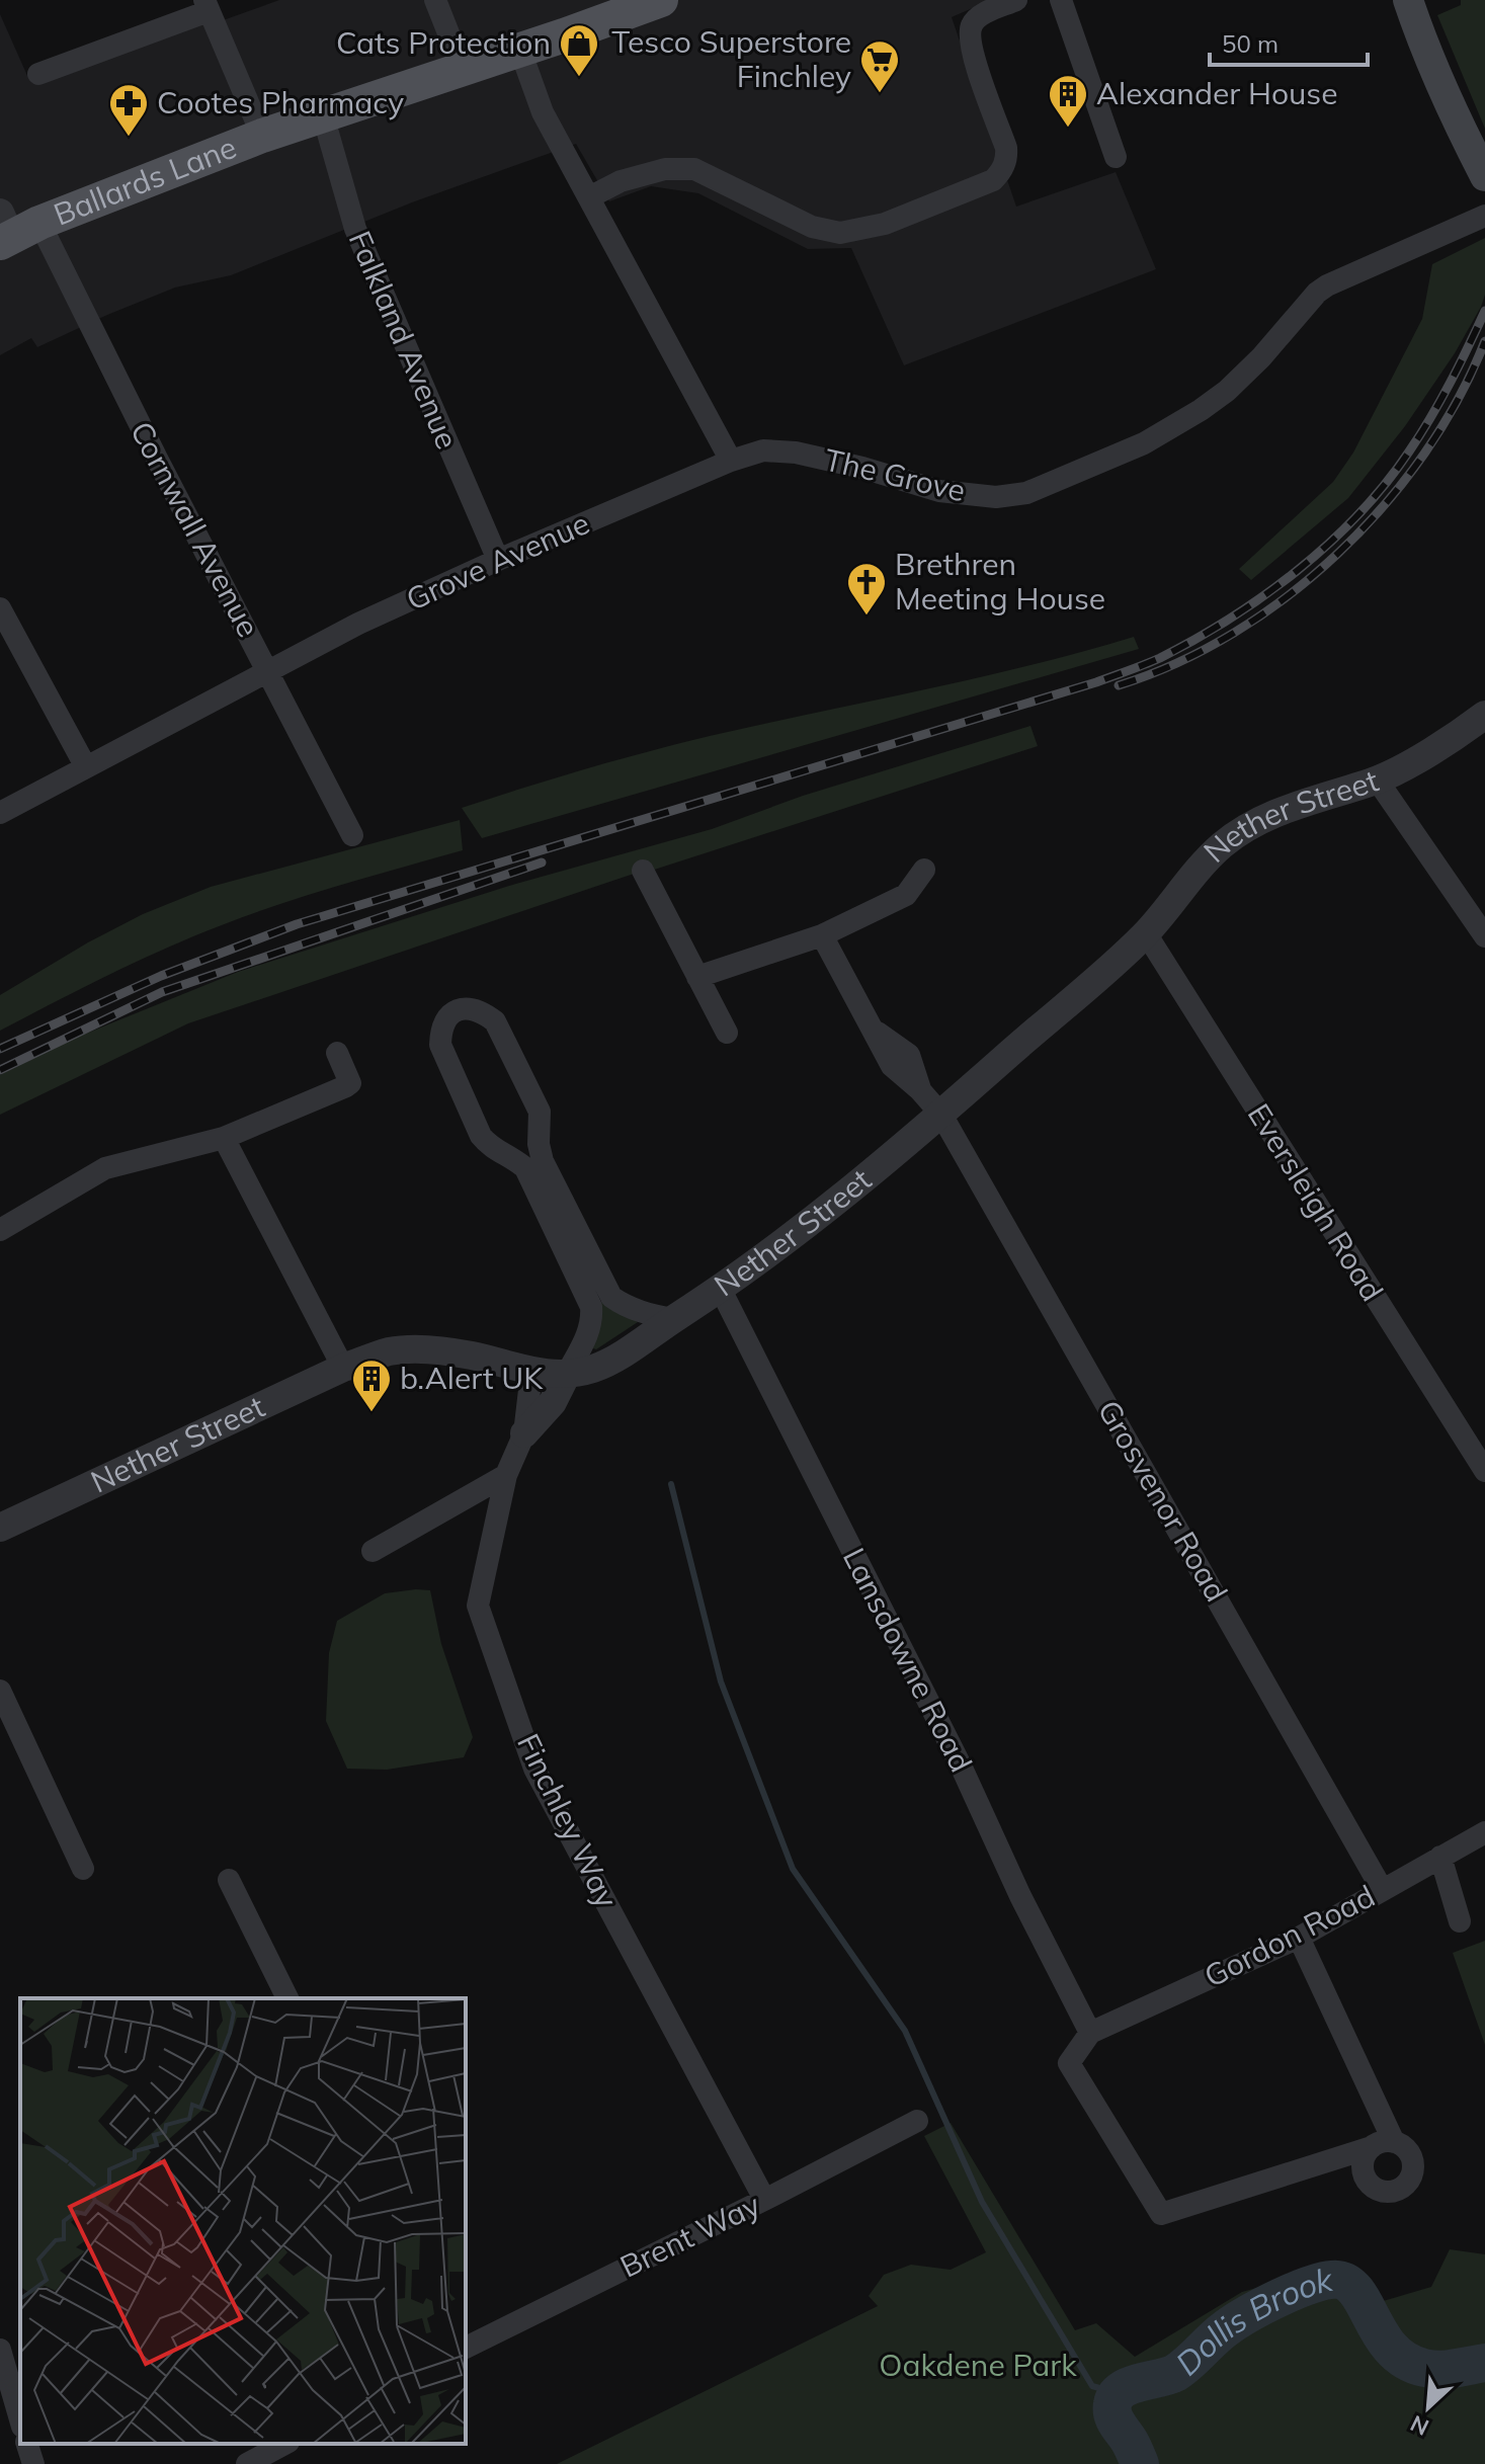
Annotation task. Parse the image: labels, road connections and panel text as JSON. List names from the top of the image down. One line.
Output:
{"streets":{"main road":["Ballards Lane"],"street":["Falkland Avenue","The Grove","Cornwall Avenue","Grove Avenue","Nether Street","Eversleigh Road","Grosvenor Road","Lansdowne Road","Finchley Way","Gordon Road","Brent Way"]},"crossings":[["Ballards Lane","Falkland Avenue"],["Ballards Lane","Cornwall Avenue"],["Falkland Avenue","Grove Avenue"],["The Grove","Grove Avenue"],["Cornwall Avenue","Grove Avenue"],["Nether Street","Eversleigh Road"],["Nether Street","Grosvenor Road"],["Nether Street","Lansdowne Road"],["Nether Street","Finchley Way"],["Grosvenor Road","Gordon Road"],["Lansdowne Road","Gordon Road"],["Finchley Way","Brent Way"]],"water":["Dollis Brook"],"parks":["Oakdene Park"],"places":{"shop":["Cats Protection"],"supermarket":["Tesco Superstore Finchley"],"building":["Alexander House","b.Alert UK"],"pharmacy":["Cootes Pharmacy"],"church":["Brethren Meeting House"]},"scale_bar":"50 m","north":"bottom left"}
